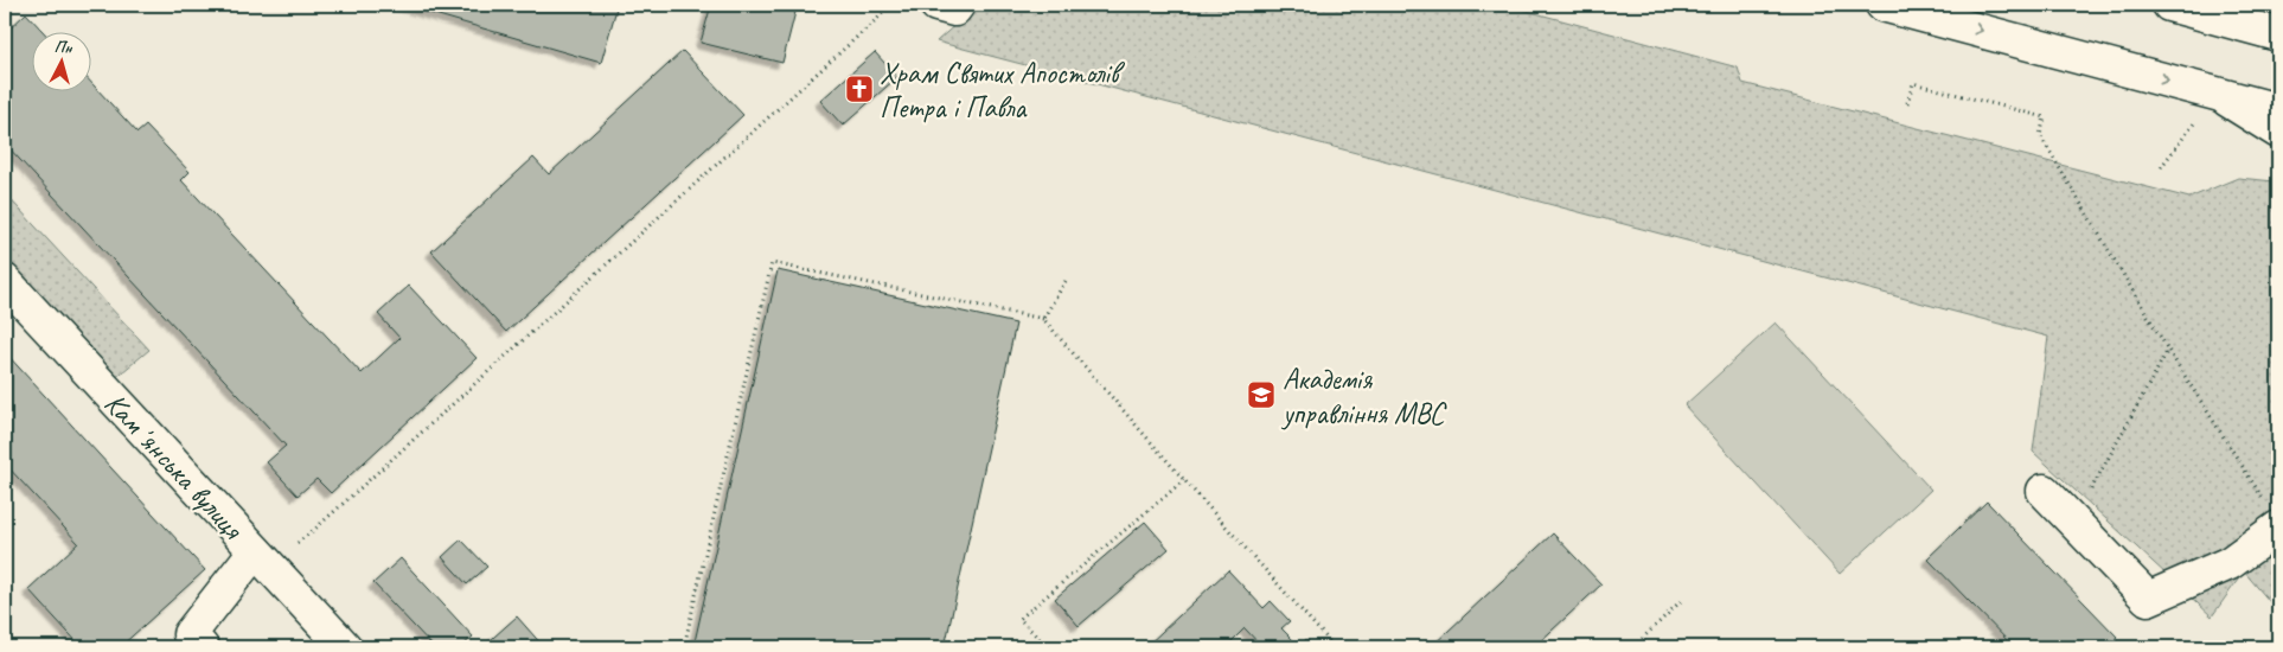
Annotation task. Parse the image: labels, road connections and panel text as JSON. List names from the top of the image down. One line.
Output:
{"streets":{"main road":["Камʼянська вулиця"]},"places":{"church":["Храм Святих Апостолів Петра і Павла"],"school or university":["Академія управління МВС"]},"north":"top"}
